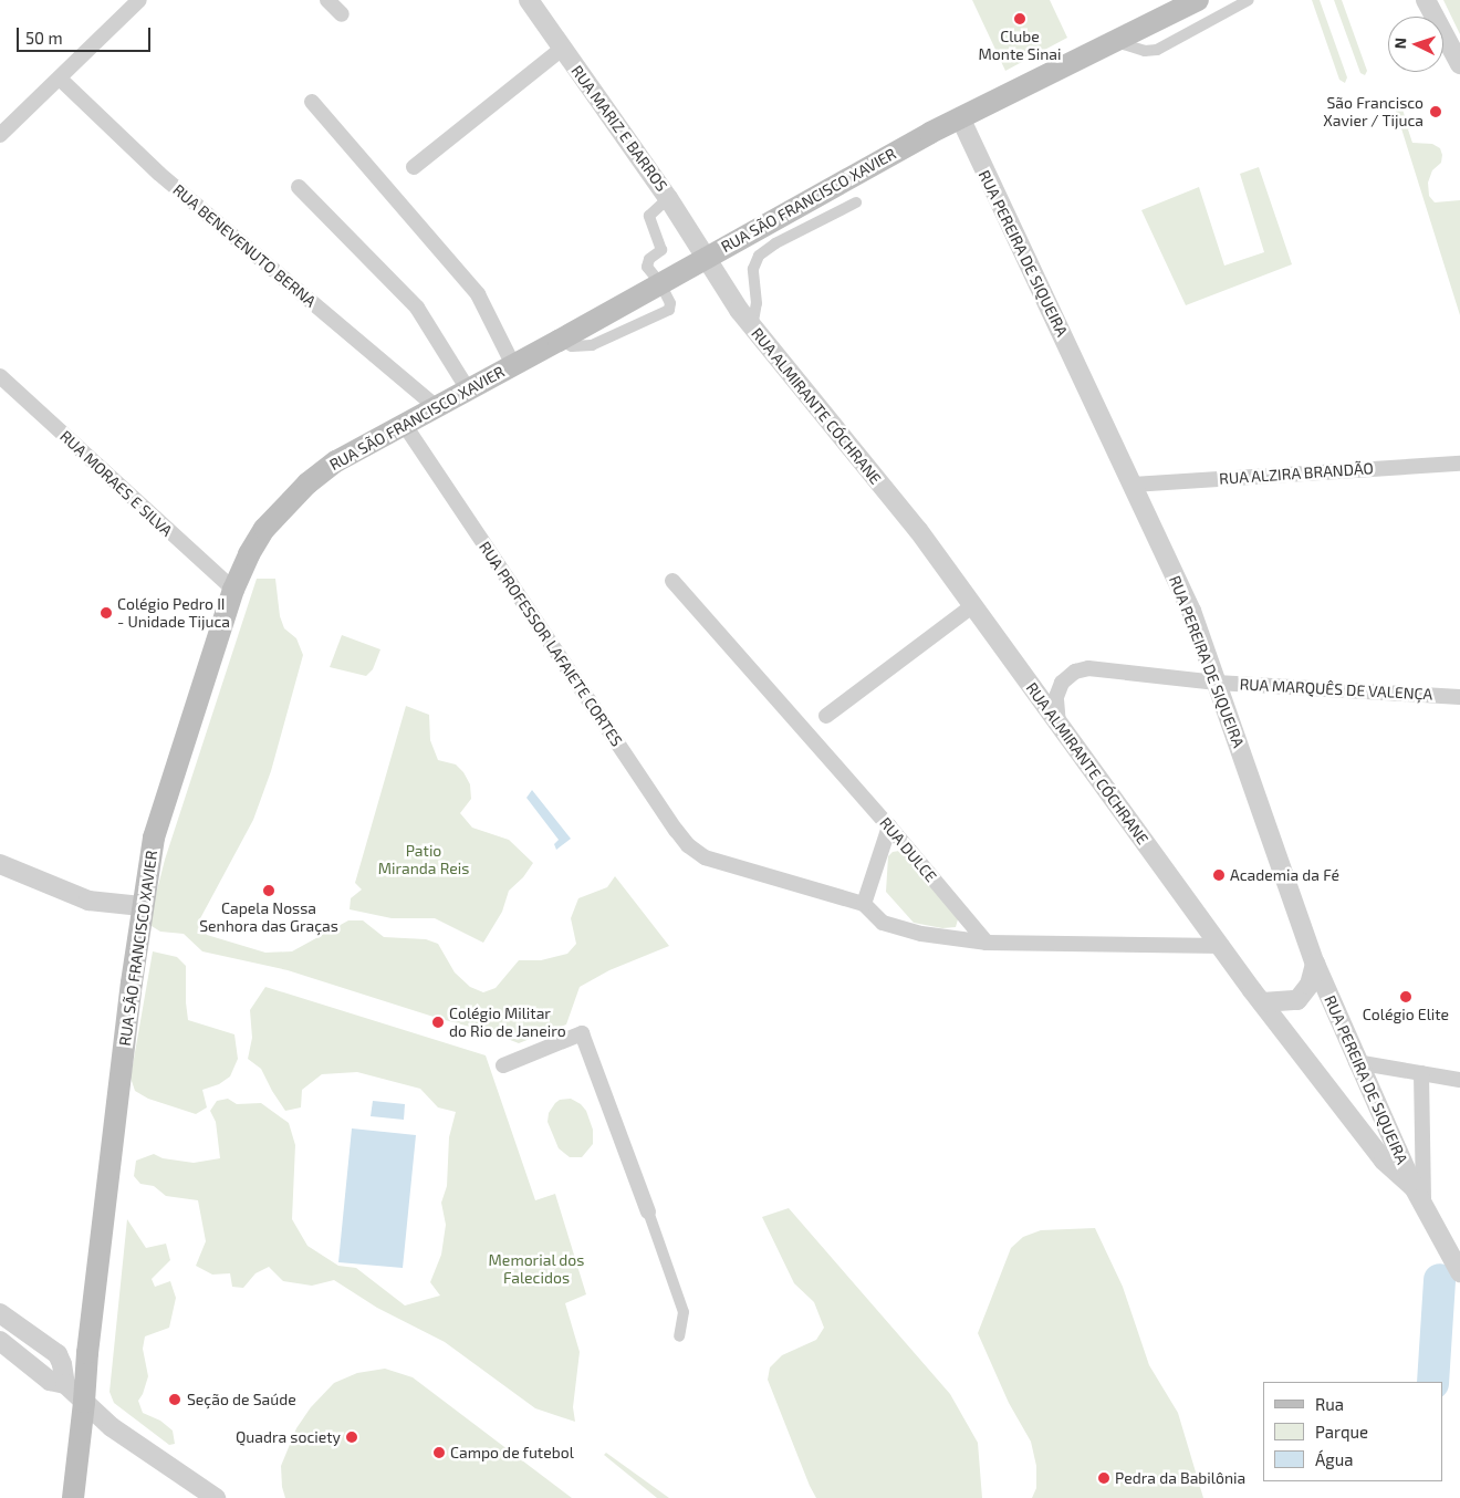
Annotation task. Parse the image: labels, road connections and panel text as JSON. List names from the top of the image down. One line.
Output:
{"streets":{"main road":["RUA SÃO FRANCISCO XAVIER"],"street":["RUA MARIZ E BARROS","RUA BENEVENUTO BERNA","RUA PEREIRA DE SIQUEIRA","RUA ALMIRANTE CÓCHRANE","RUA ALZIRA BRANDÃO","RUA MORAES E SILVA","RUA PROFESSOR LAFAIETE CORTES","RUA MARQUÊS DE VALENÇA","RUA DULCE"]},"crossings":[["RUA MARIZ E BARROS","RUA SÃO FRANCISCO XAVIER"],["RUA MARIZ E BARROS","RUA ALMIRANTE CÓCHRANE"],["RUA SÃO FRANCISCO XAVIER","RUA BENEVENUTO BERNA"],["RUA SÃO FRANCISCO XAVIER","RUA PEREIRA DE SIQUEIRA"],["RUA SÃO FRANCISCO XAVIER","RUA ALMIRANTE CÓCHRANE"],["RUA SÃO FRANCISCO XAVIER","RUA MORAES E SILVA"],["RUA SÃO FRANCISCO XAVIER","RUA PROFESSOR LAFAIETE CORTES"],["RUA PEREIRA DE SIQUEIRA","RUA ALMIRANTE CÓCHRANE"],["RUA PEREIRA DE SIQUEIRA","RUA ALZIRA BRANDÃO"],["RUA PEREIRA DE SIQUEIRA","RUA MARQUÊS DE VALENÇA"],["RUA ALMIRANTE CÓCHRANE","RUA MARQUÊS DE VALENÇA"]],"parks":["Patio Miranda Reis","Memorial dos Falecidos"],"places":["Clube Monte Sinai","São Francisco Xavier / Tijuca","Colégio Pedro II - Unidade Tijuca","Academia da Fé","Capela Nossa Senhora das Graças","Colégio Elite","Colégio Militar do Rio de Janeiro","Seção de Saúde","Quadra society","Campo de futebol","Pedra da Babilônia"],"legend":["Rua","Parque","Água"],"scale_bar":"50 m","north":"left"}
